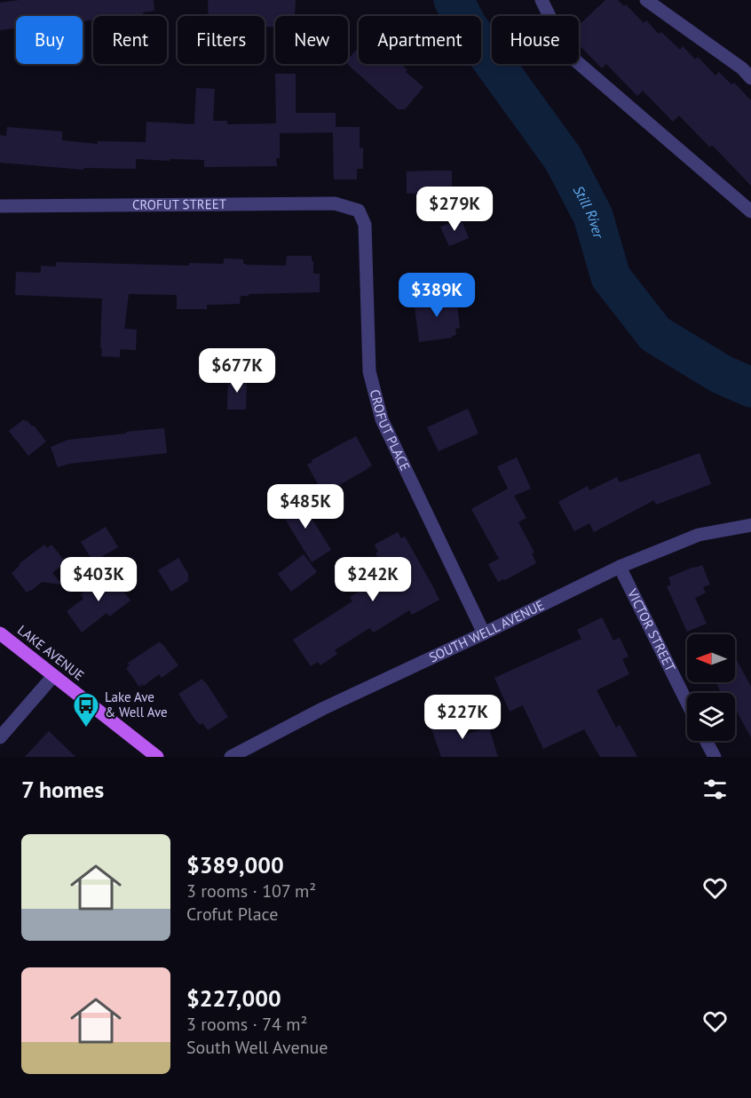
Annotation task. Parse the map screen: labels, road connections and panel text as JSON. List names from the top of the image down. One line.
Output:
{"streets":{"main road":["LAKE AVENUE"],"street":["CROFUT STREET","CROFUT PLACE","VICTOR STREET","SOUTH WELL AVENUE"]},"crossings":[["CROFUT STREET","CROFUT PLACE"],["CROFUT PLACE","SOUTH WELL AVENUE"],["VICTOR STREET","SOUTH WELL AVENUE"]],"water":["Still River"],"places":{"bus stop":["Lake Ave & Well Ave"]},"north":"left","page":{"chip":["Buy","Rent","Filters","New","Apartment","House"],"price":["$279K","$389K","$677K","$485K","$403K","$242K","$227K"],"heading":"7 homes","list":[{"name":"$389,000","note":"3 rooms · 107 m² · Crofut Place"},{"name":"$227,000","note":"3 rooms · 74 m² · South Well Avenue"}]}}
